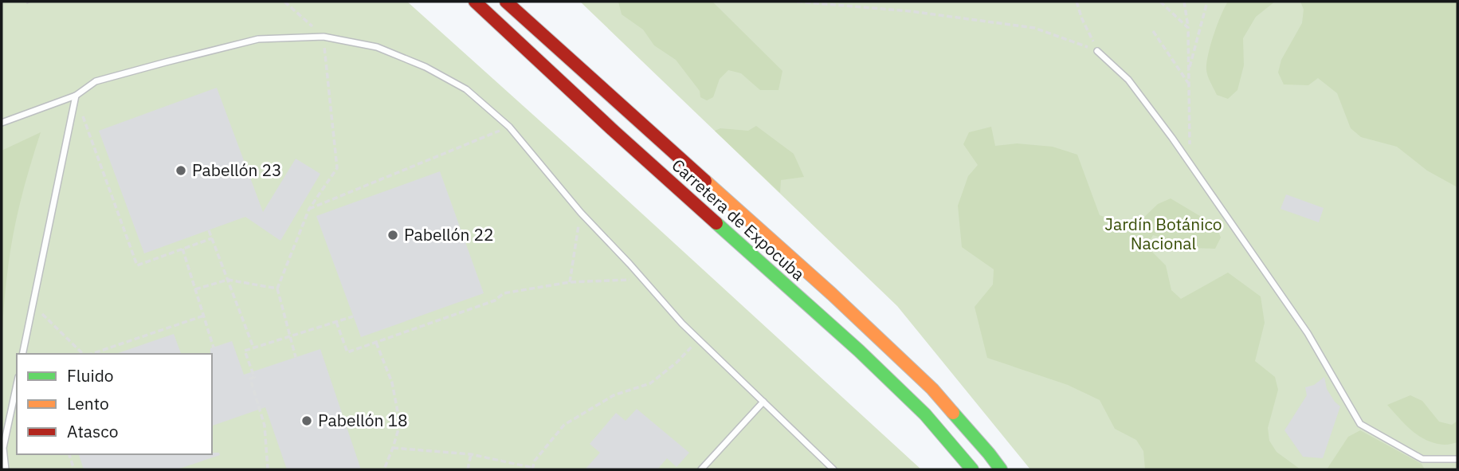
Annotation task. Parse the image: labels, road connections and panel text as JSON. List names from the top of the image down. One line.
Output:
{"streets":{"main road":["Carretera de Expocuba"]},"parks":["Jardín Botánico Nacional"],"places":["Pabellón 23","Pabellón 22","Pabellón 18"],"legend":["Fluido","Lento","Atasco"]}
